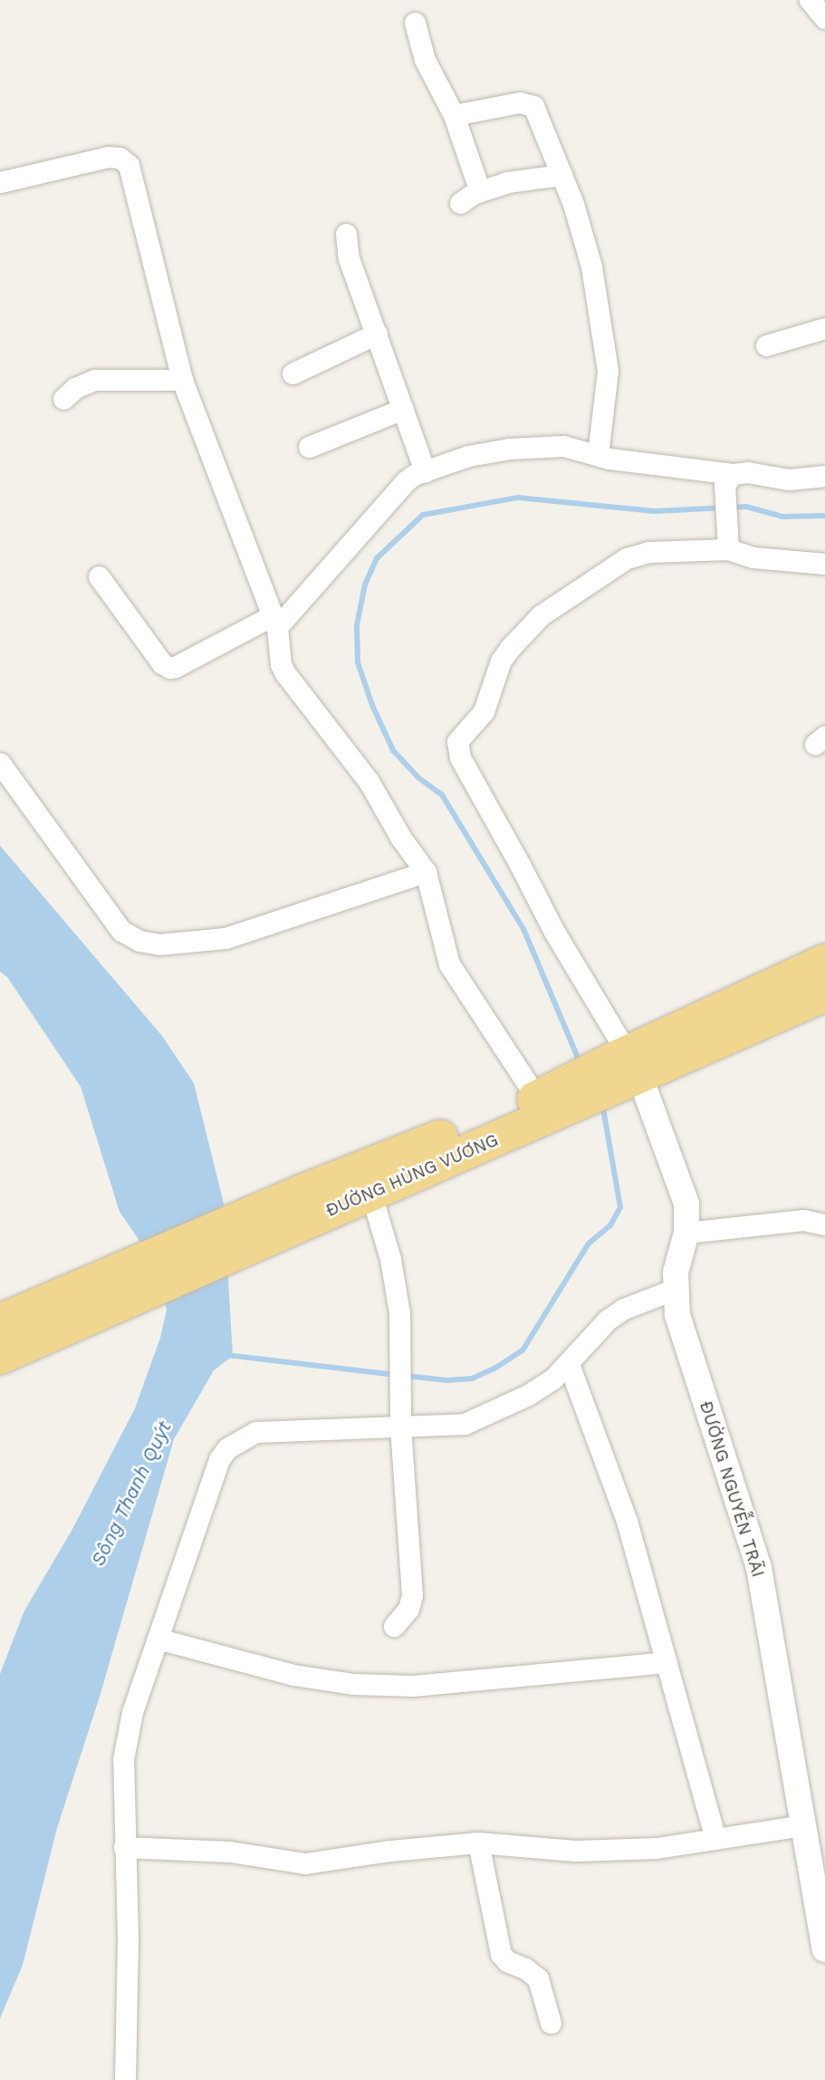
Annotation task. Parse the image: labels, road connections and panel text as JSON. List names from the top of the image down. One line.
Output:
{"streets":{"highway":["ĐƯỜNG HÙNG VƯƠNG"],"street":["ĐƯỜNG NGUYỄN TRÃI"]},"crossings":[["ĐƯỜNG HÙNG VƯƠNG","ĐƯỜNG NGUYỄN TRÃI"]],"water":["Sông Thanh Quýt"]}
